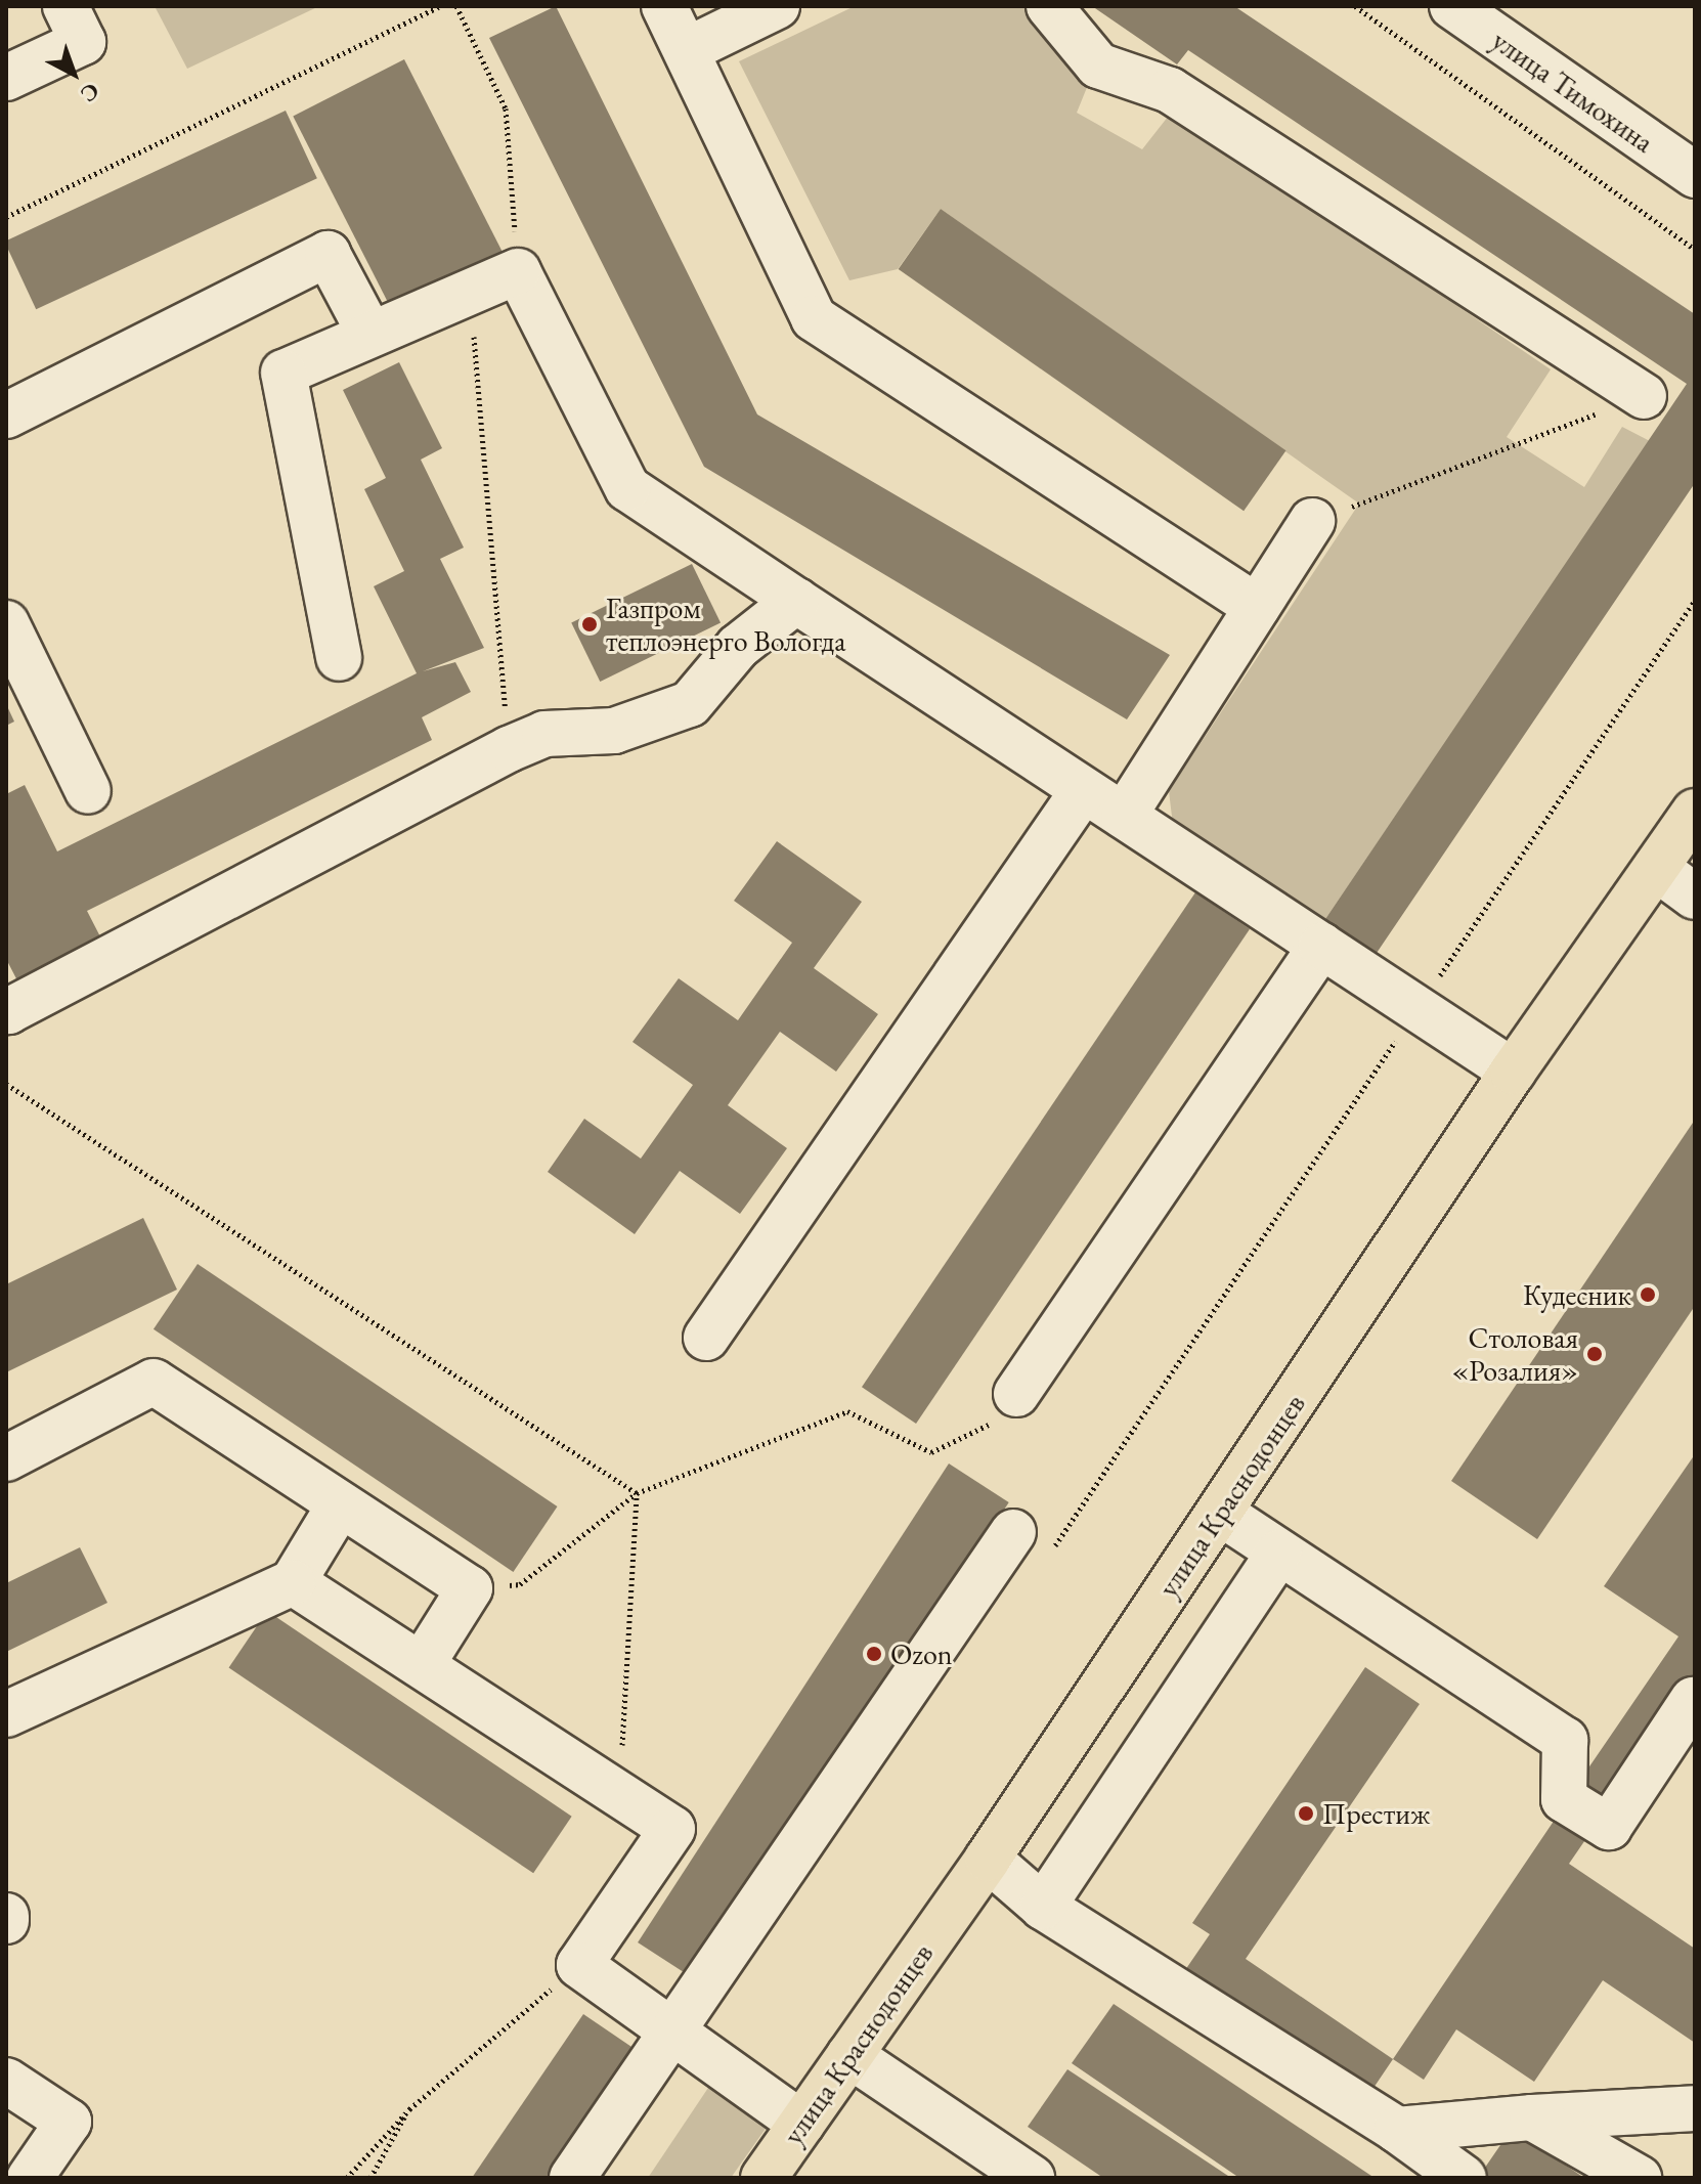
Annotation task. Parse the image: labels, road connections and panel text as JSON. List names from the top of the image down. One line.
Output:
{"streets":{"main road":["улица Краснодонцев"],"street":["улица Тимохина"]},"places":["Газпром теплоэнерго Вологда","Кудесник","Столовая «Розалия»","Ozon","Престиж"],"north":"bottom right"}
